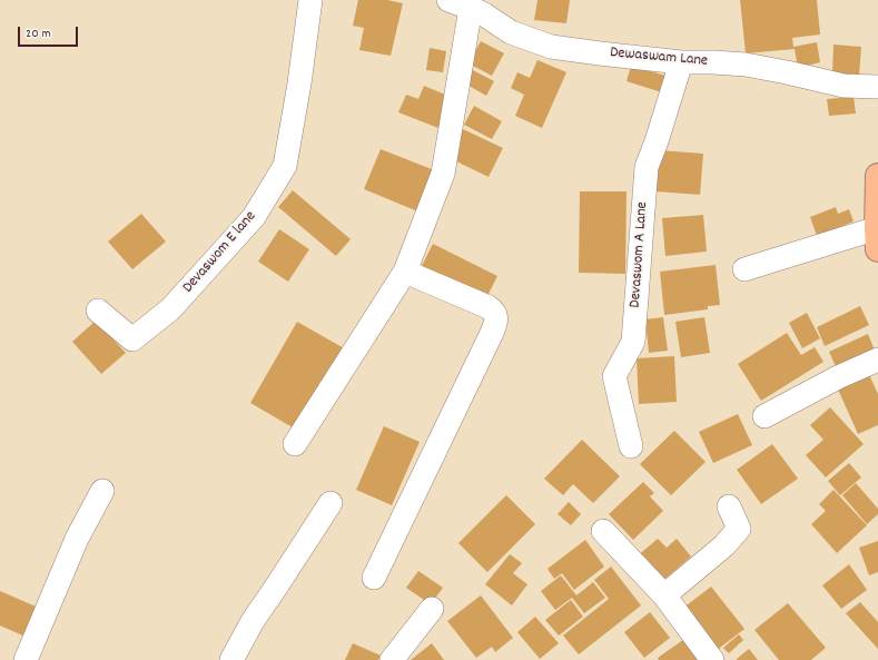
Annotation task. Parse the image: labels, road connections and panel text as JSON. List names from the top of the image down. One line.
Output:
{"streets":{"street":["Dewaswam Lane","Devaswom E lane","Devaswom A Lane"]},"crossings":[["Dewaswam Lane","Devaswom A Lane"]],"scale_bar":"20 m"}
